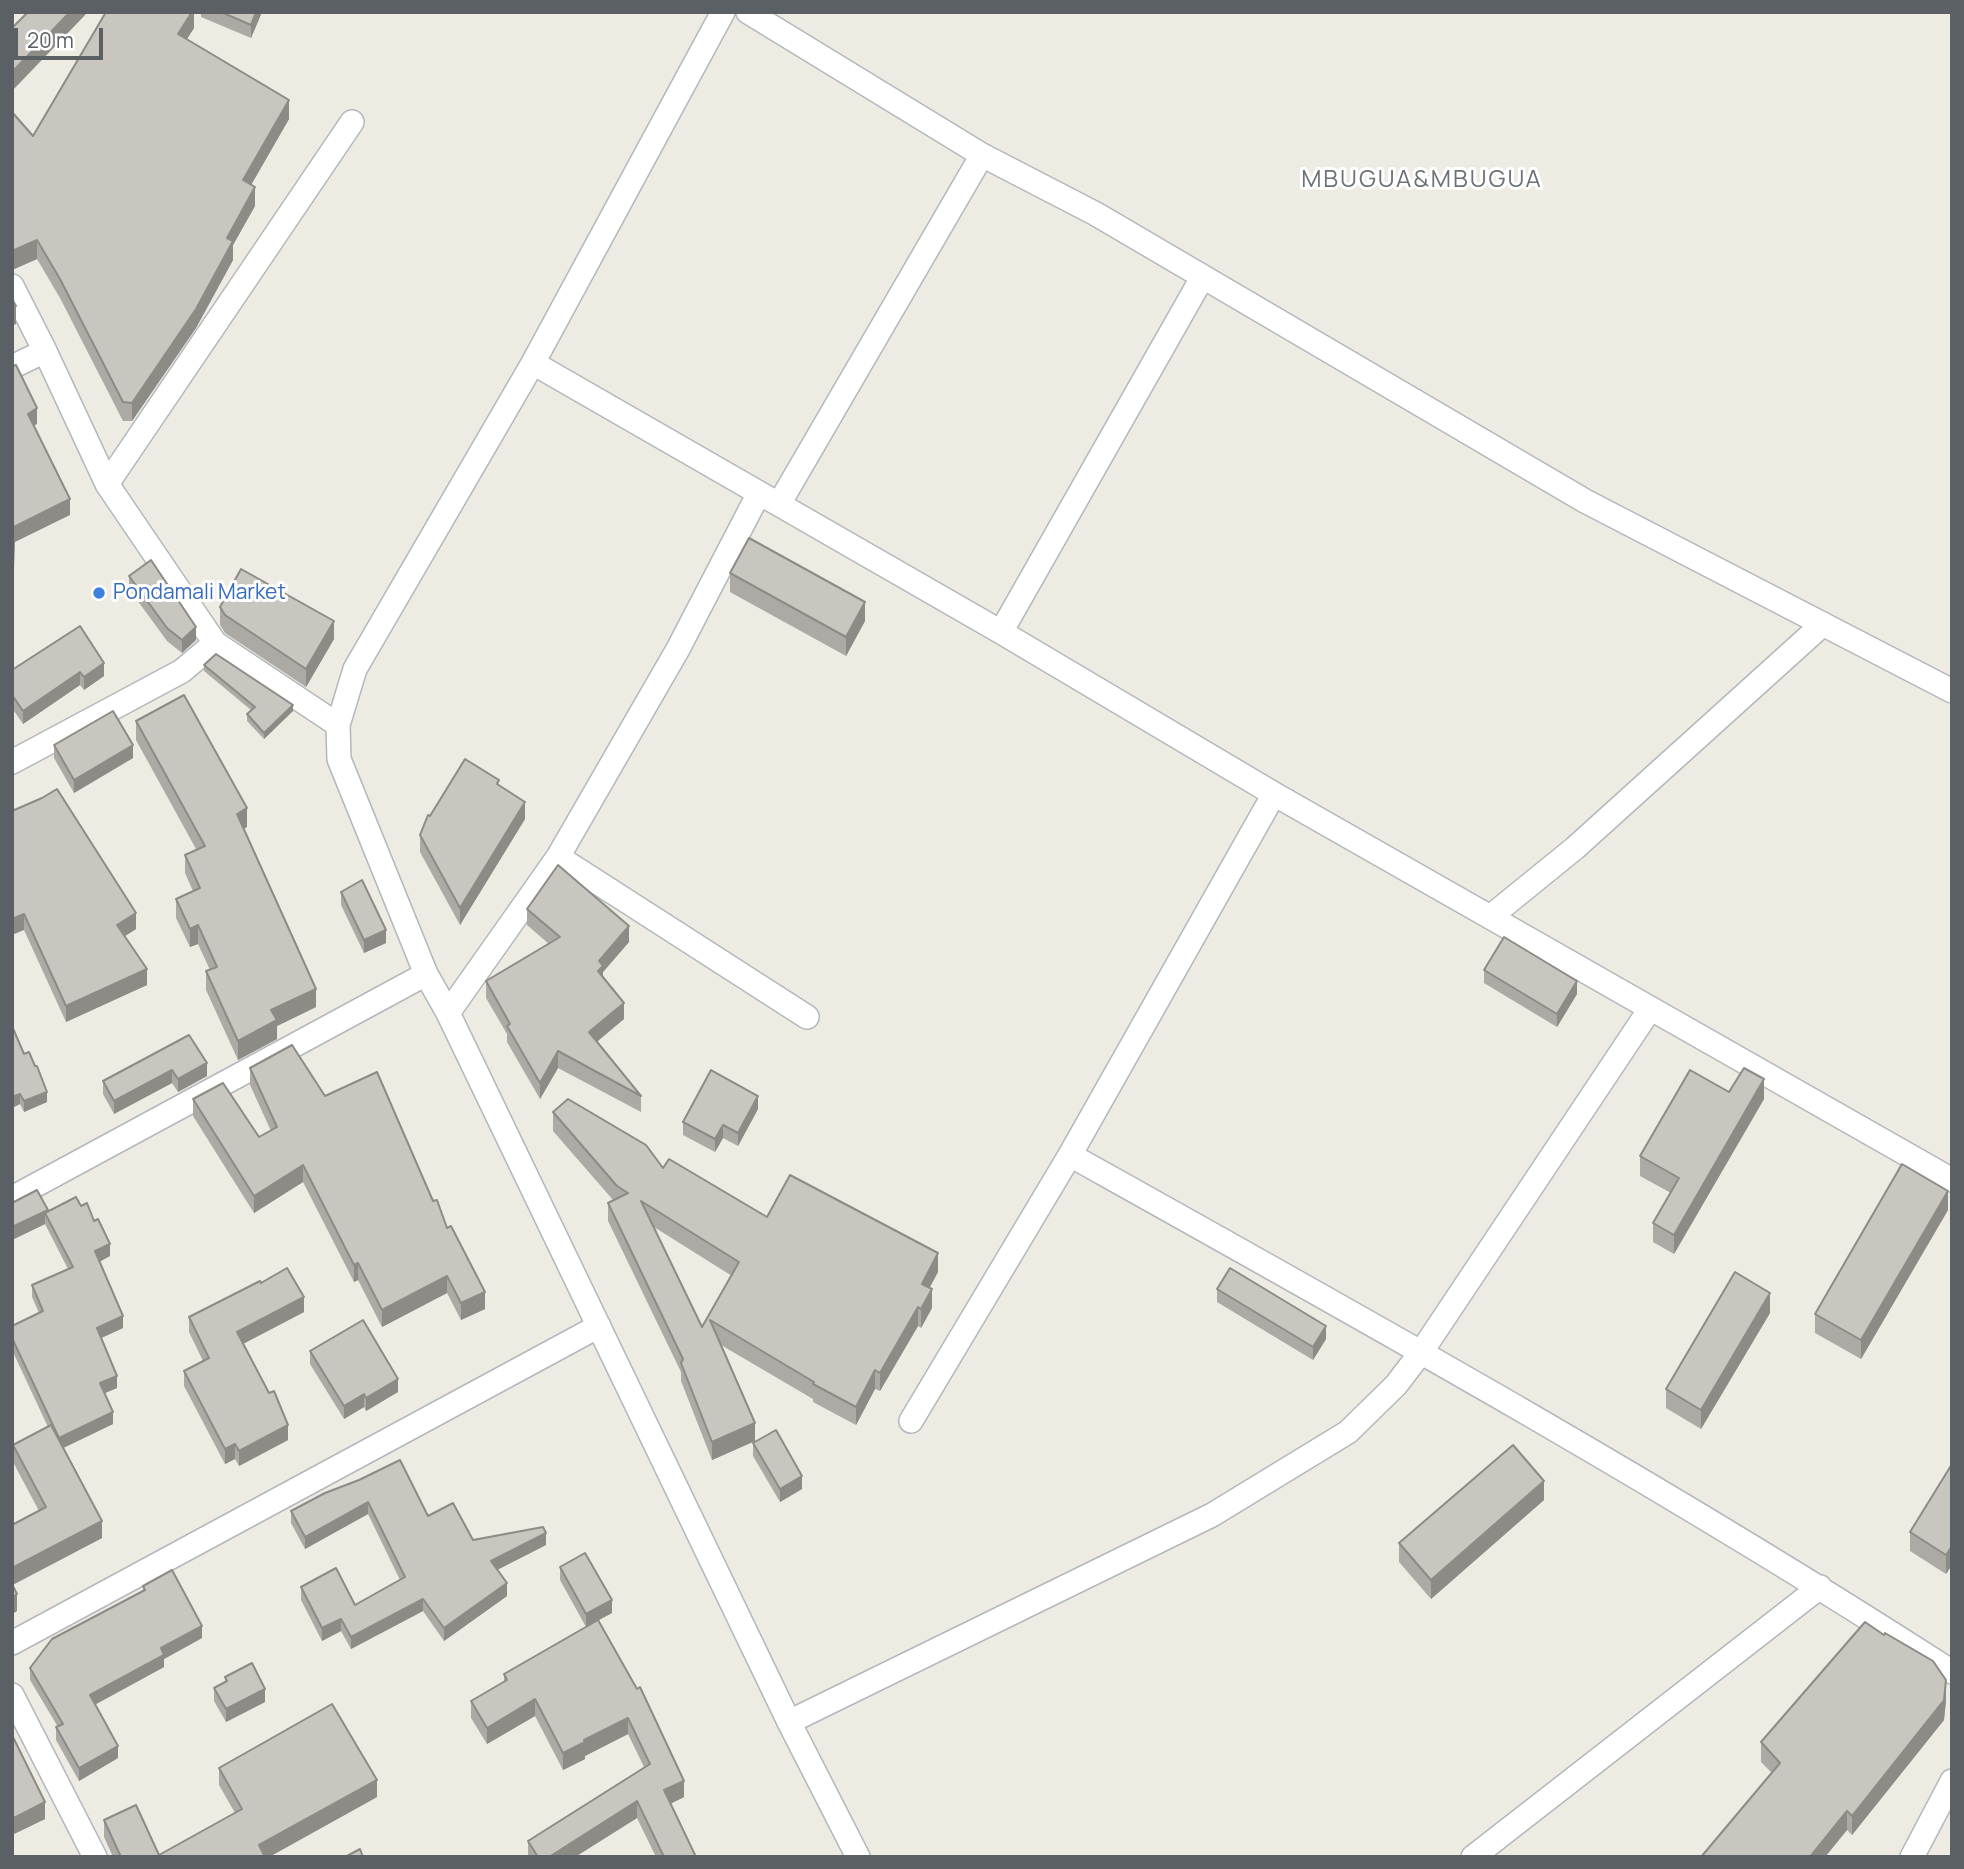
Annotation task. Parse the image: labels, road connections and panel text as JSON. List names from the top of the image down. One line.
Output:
{"districts":["MBUGUA&MBUGUA"],"places":["Pondamali Market"],"scale_bar":"20 m"}
